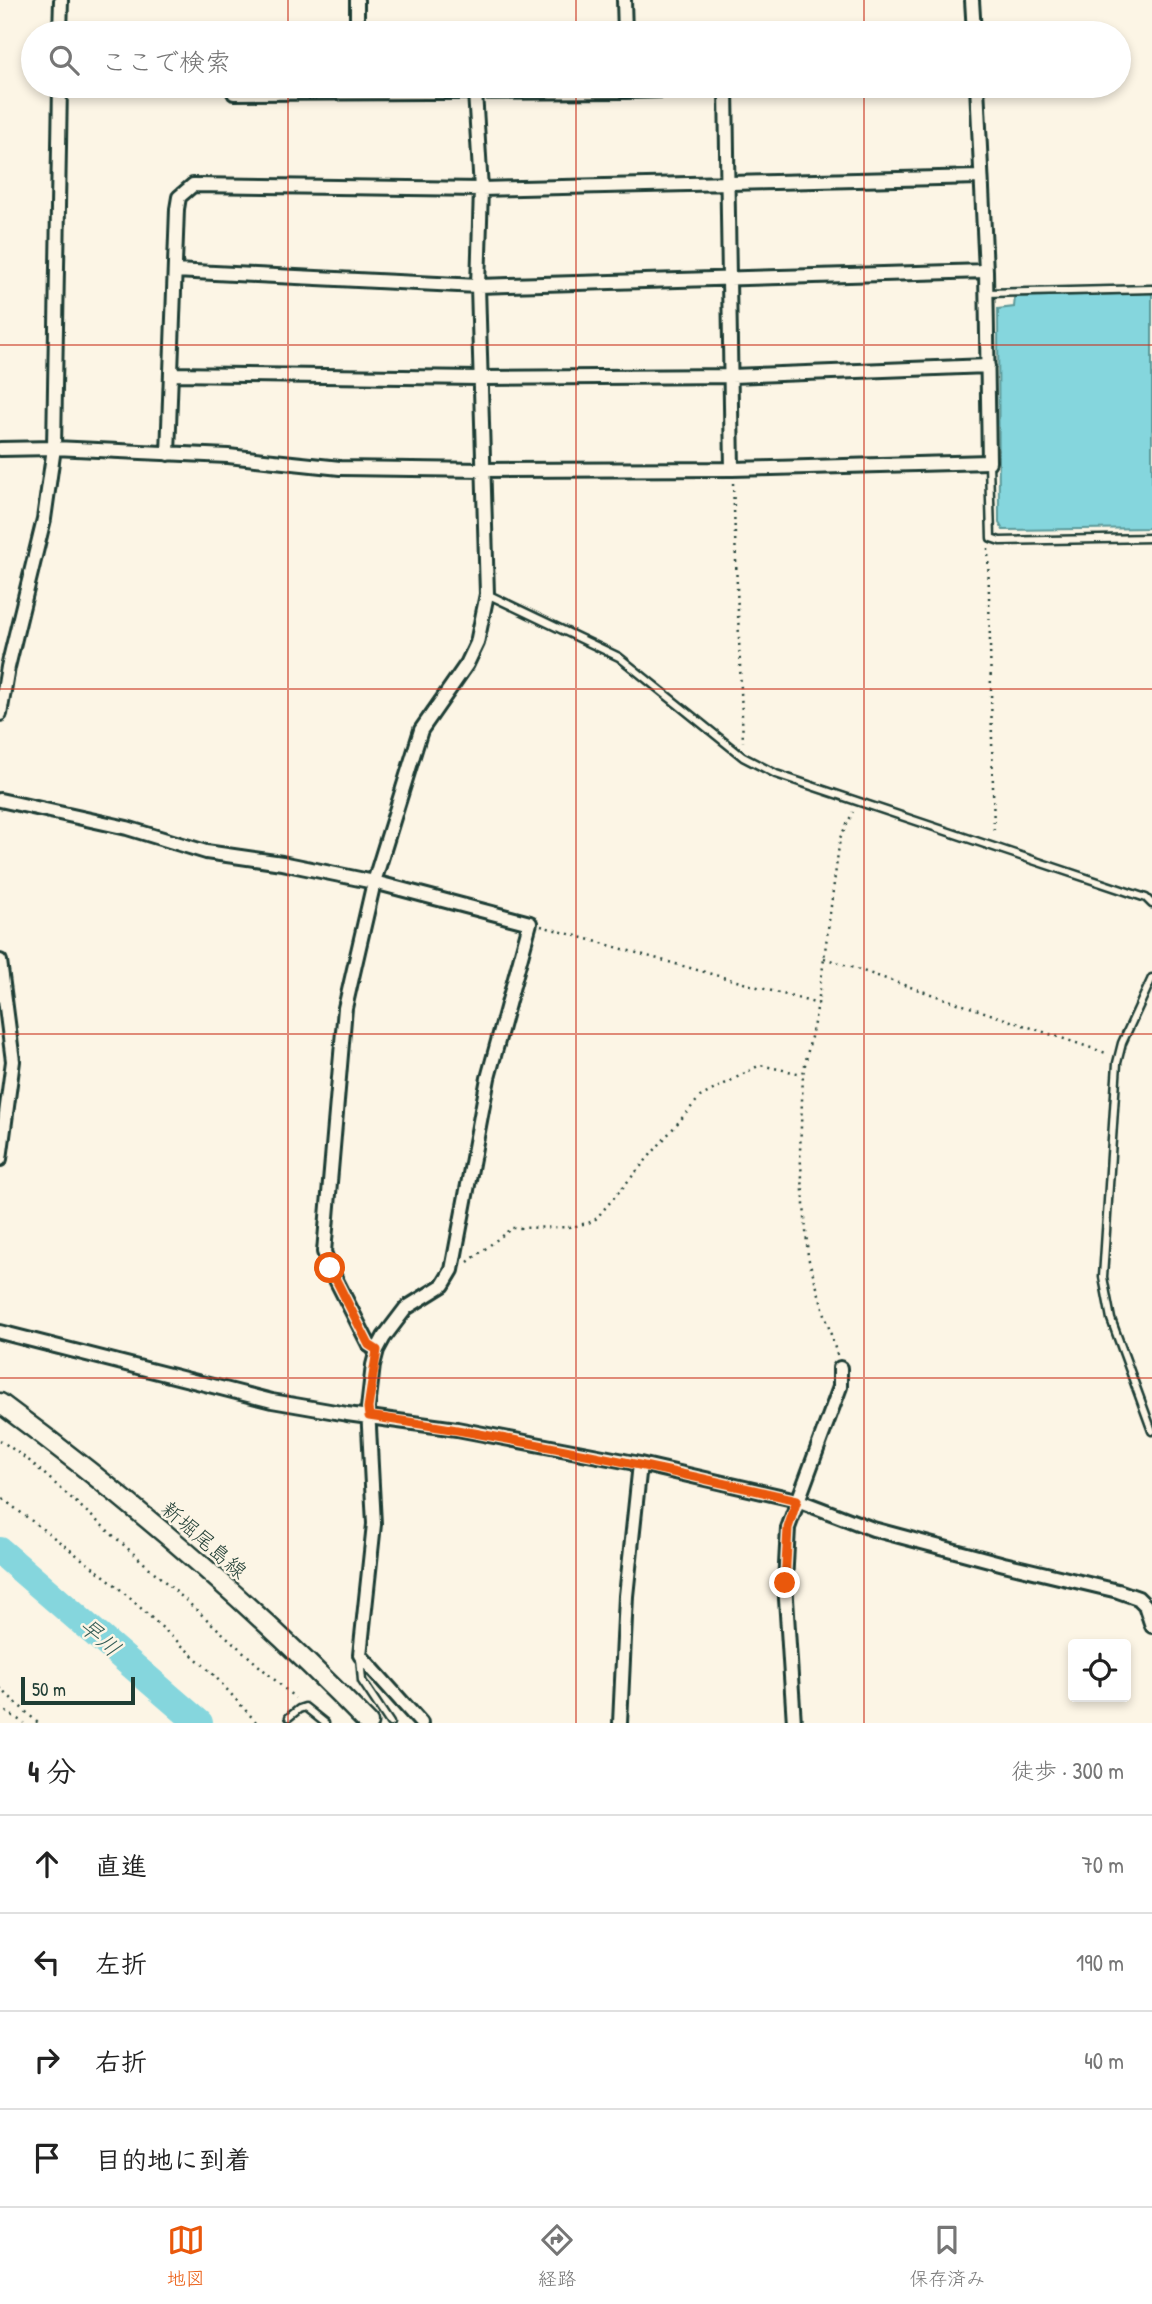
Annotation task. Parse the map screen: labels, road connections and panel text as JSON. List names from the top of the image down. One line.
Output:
{"streets":{"main road":["新堀尾島線"]},"water":["早川"],"scale_bar":"50 m","page":{"search":"ここで検索","scale":"50 m","heading":["4 分","徒歩 · 300 m"],"list":[["直進","70 m"],["左折","190 m"],["右折","40 m"],"目的地に到着"],"nav":["地図","経路","保存済み"]}}
